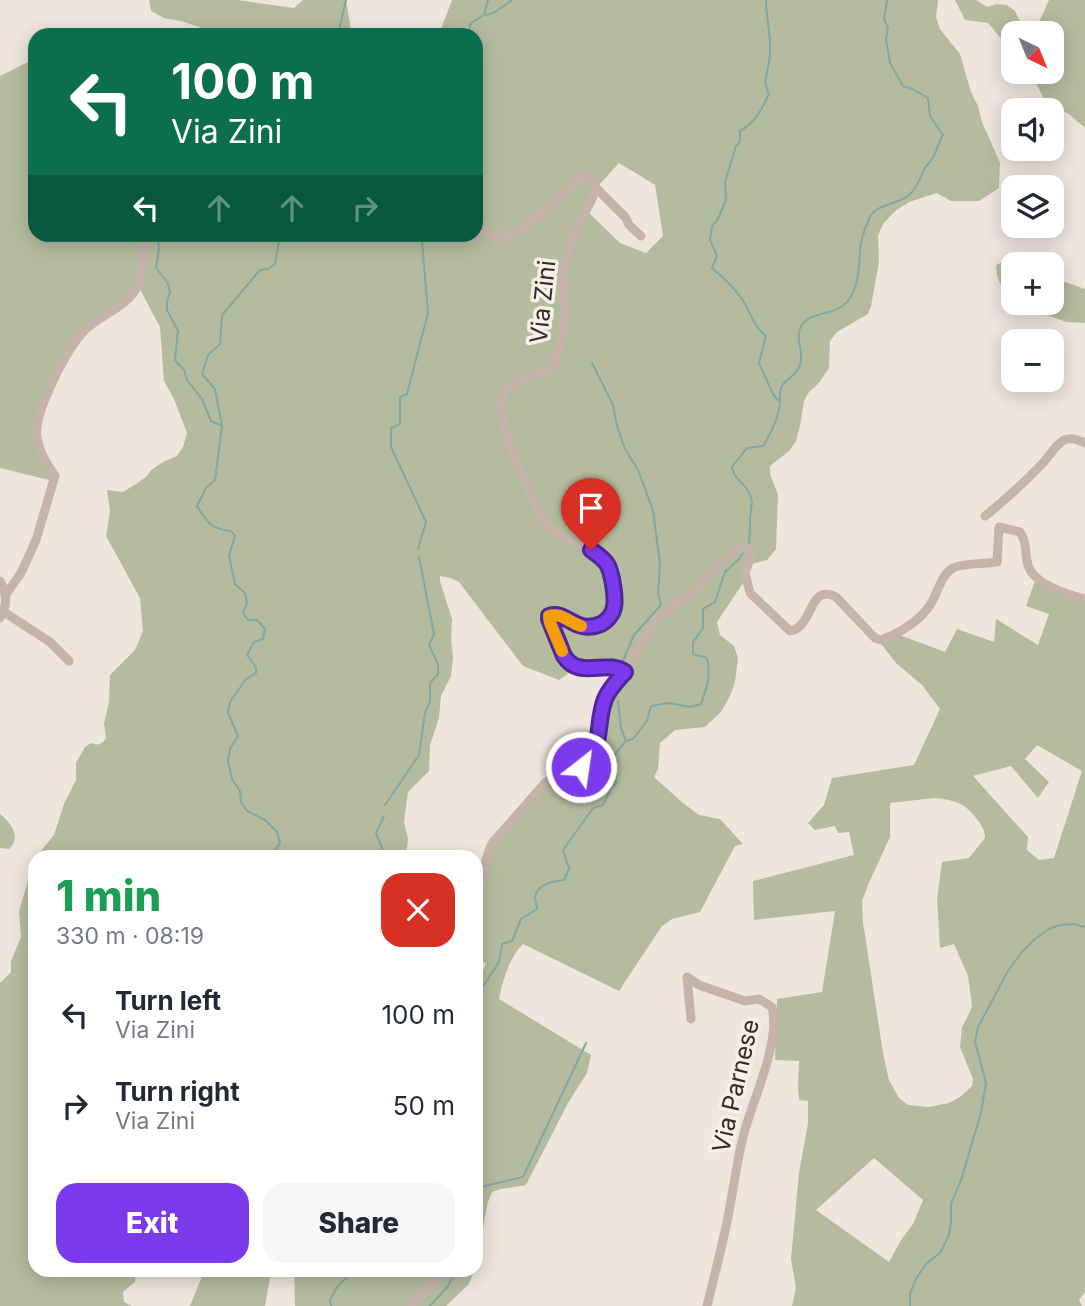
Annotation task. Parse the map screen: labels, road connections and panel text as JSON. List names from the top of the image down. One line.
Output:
{"streets":{"street":["Via Zini","Via Parnese"]},"north":"bottom right","page":{"map_buttons":["+","−"],"turn":["100 m","Via Zini"],"heading":["1 min","330 m · 08:19"],"list":[{"name":"Turn left","note":"Via Zini","value":"100 m"},{"name":"Turn right","note":"Via Zini","value":"50 m"}],"buttons":["Exit","Share"]}}
